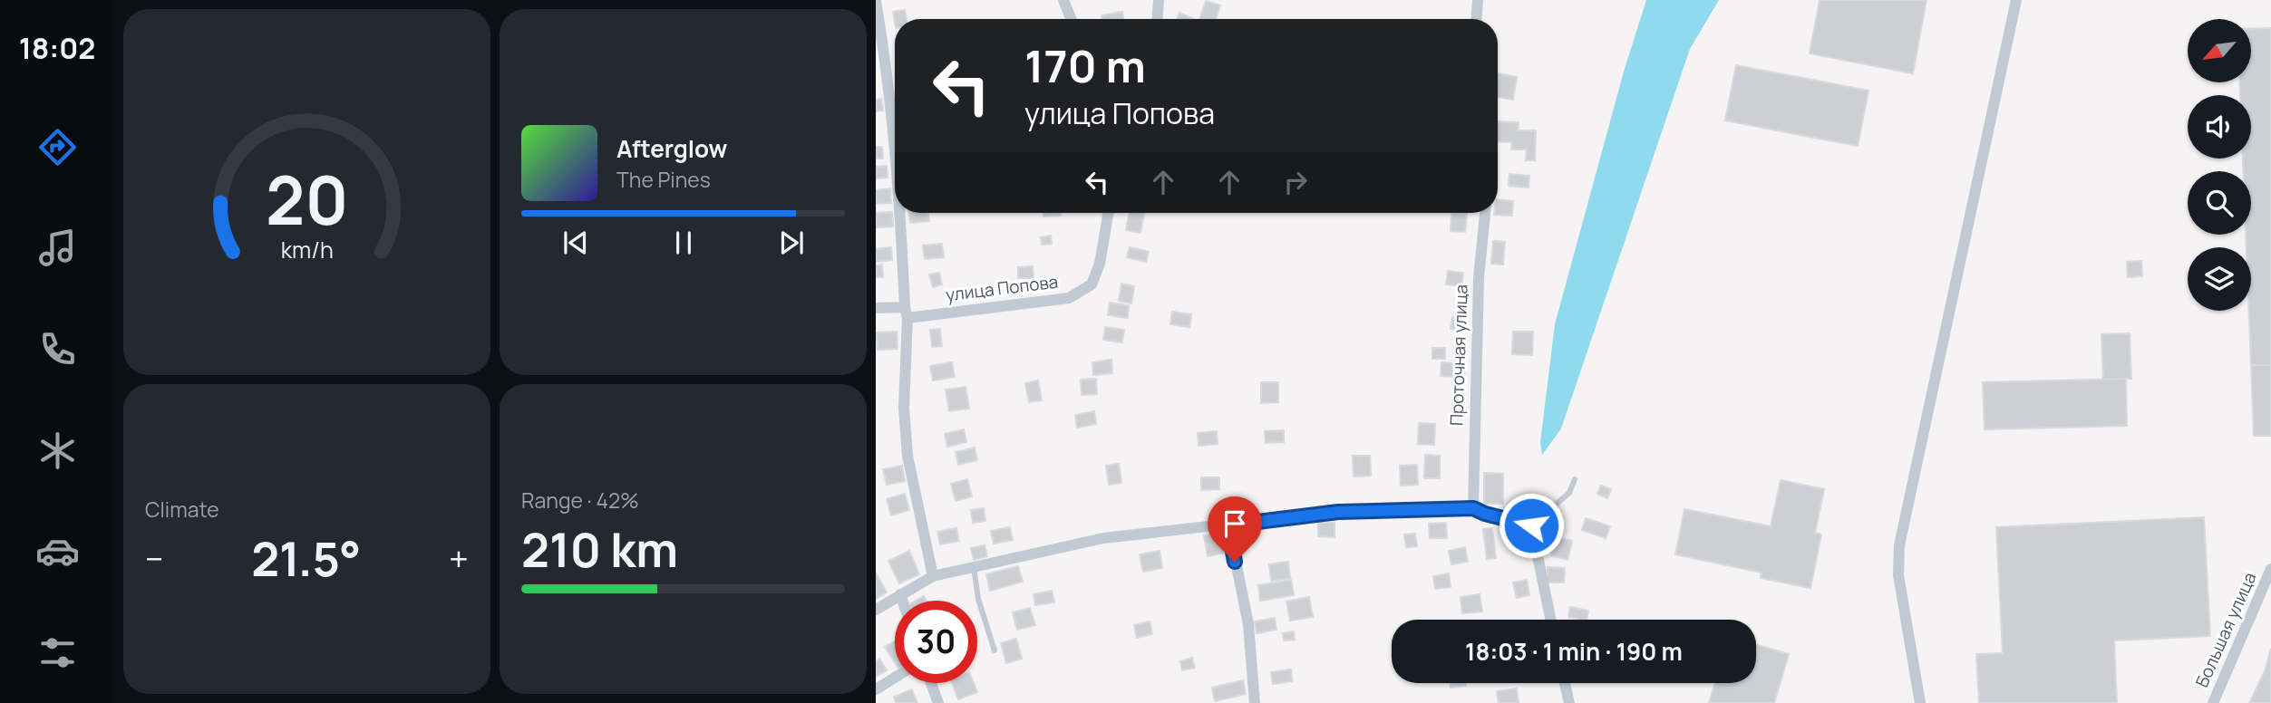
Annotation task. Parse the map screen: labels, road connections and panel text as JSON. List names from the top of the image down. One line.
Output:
{"streets":{"street":["улица Попова","Проточная улица","Большая улица"]},"north":"bottom left","page":{"tabs":"18:02","turn":["170 m","улица Попова"],"song":["Afterglow","The Pines"],"tile":["Climate",["Range · 42%","210 km"]],"heat":["−","21.5°","+"],"limit":"30","trip":"18:03 · 1 min · 190 m","gauge":["20","km/h"]}}
